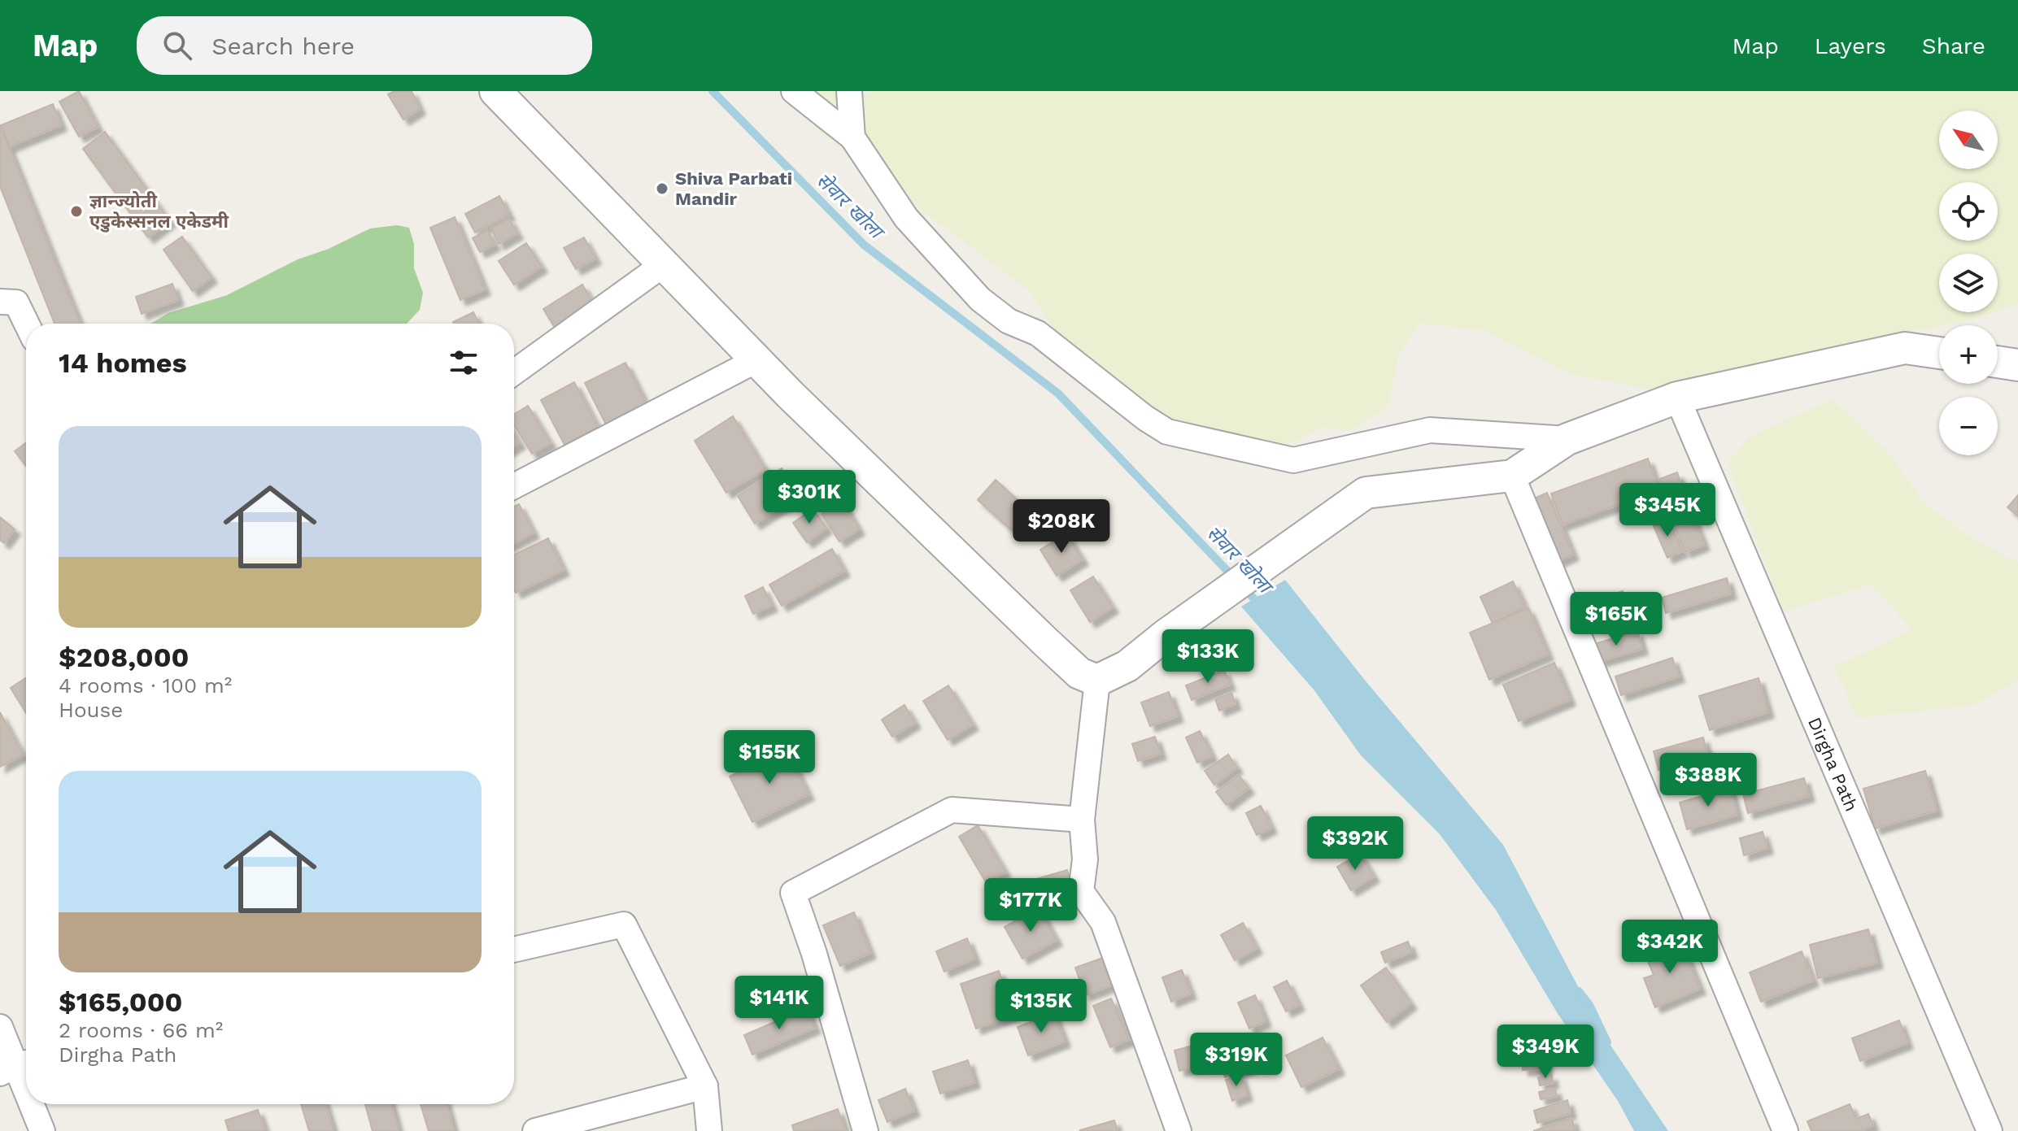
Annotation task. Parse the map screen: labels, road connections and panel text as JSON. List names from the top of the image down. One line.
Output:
{"streets":{"street":["Dirgha Path"]},"water":["सेवार खोला"],"places":["Shiva Parbati Mandir","ज्ञान्ज्योती एडुकेस्सनल एकेडमी"],"north":"top left","page":{"header":"Map","search":"Search here","nav":["Map","Layers","Share"],"map_buttons":["+","−"],"heading":"14 homes","list":[{"name":"$208,000","note":"4 rooms · 100 m² · House"},{"name":"$165,000","note":"2 rooms · 66 m² · Dirgha Path"}],"price":["$301K","$345K","$208K","$165K","$133K","$155K","$388K","$392K","$177K","$342K","$141K","$135K","$349K","$319K"]}}
